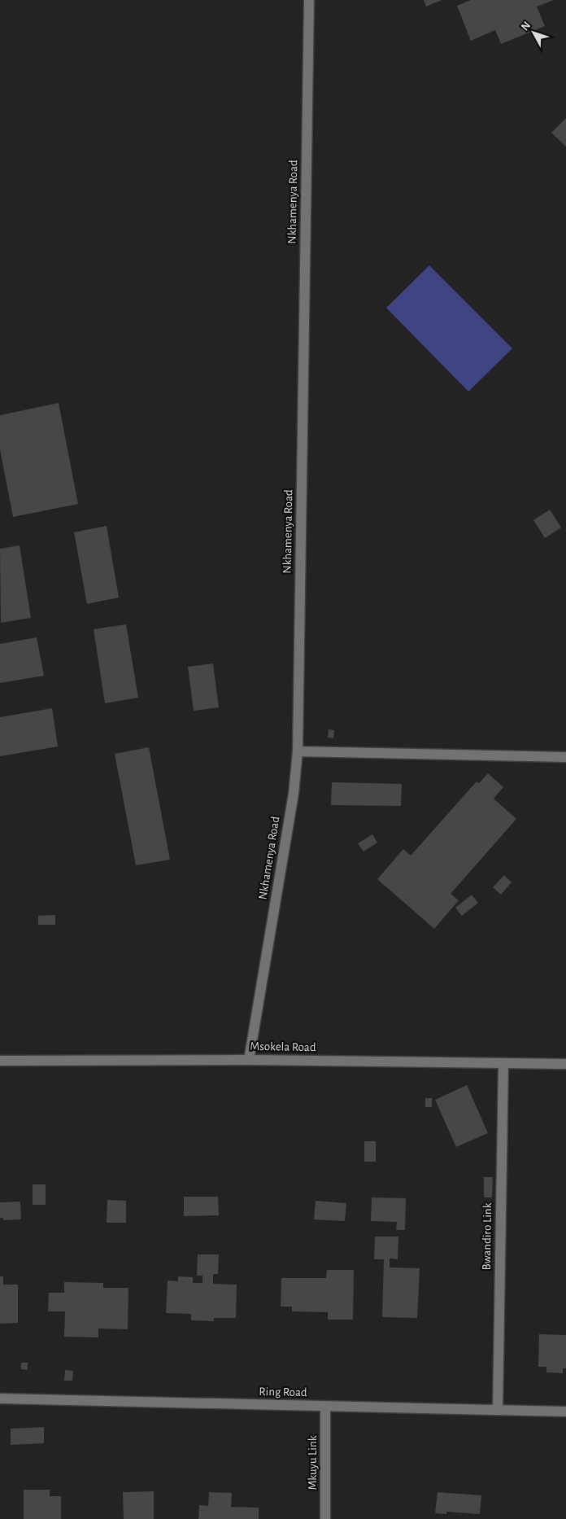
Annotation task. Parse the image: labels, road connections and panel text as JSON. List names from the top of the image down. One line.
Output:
{"streets":{"street":["Nkhamenya Road","Msokela Road","Bwandiro Link","Ring Road","Mkuyu Link"]},"crossings":[["Nkhamenya Road","Msokela Road"],["Msokela Road","Bwandiro Link"],["Bwandiro Link","Ring Road"],["Ring Road","Mkuyu Link"]],"north":"top left"}
